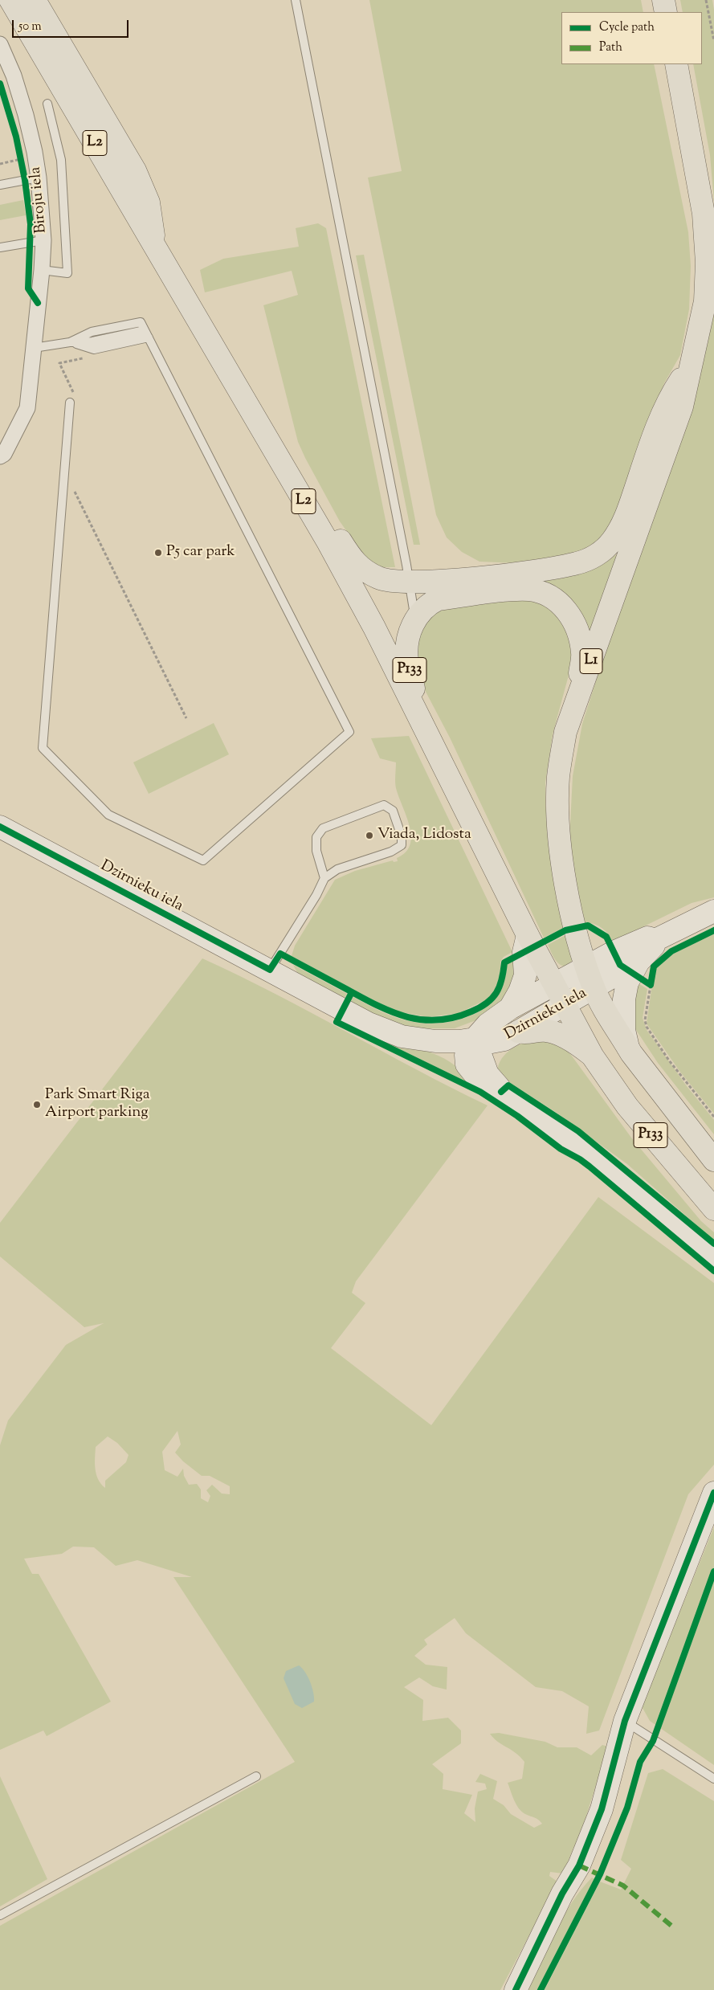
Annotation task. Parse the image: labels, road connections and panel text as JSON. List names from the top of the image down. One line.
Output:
{"streets":{"main road":["L2","L1","P133"],"street":["Biroju iela","Dzirnieku iela"]},"crossings":[["L2","P133"],["L1","P133"],["L1","Dzirnieku iela"],["P133","Dzirnieku iela"]],"places":["P5 car park","Viada, Lidosta","Park Smart Riga Airport parking"],"legend":["Cycle path","Path"],"scale_bar":"50 m"}
